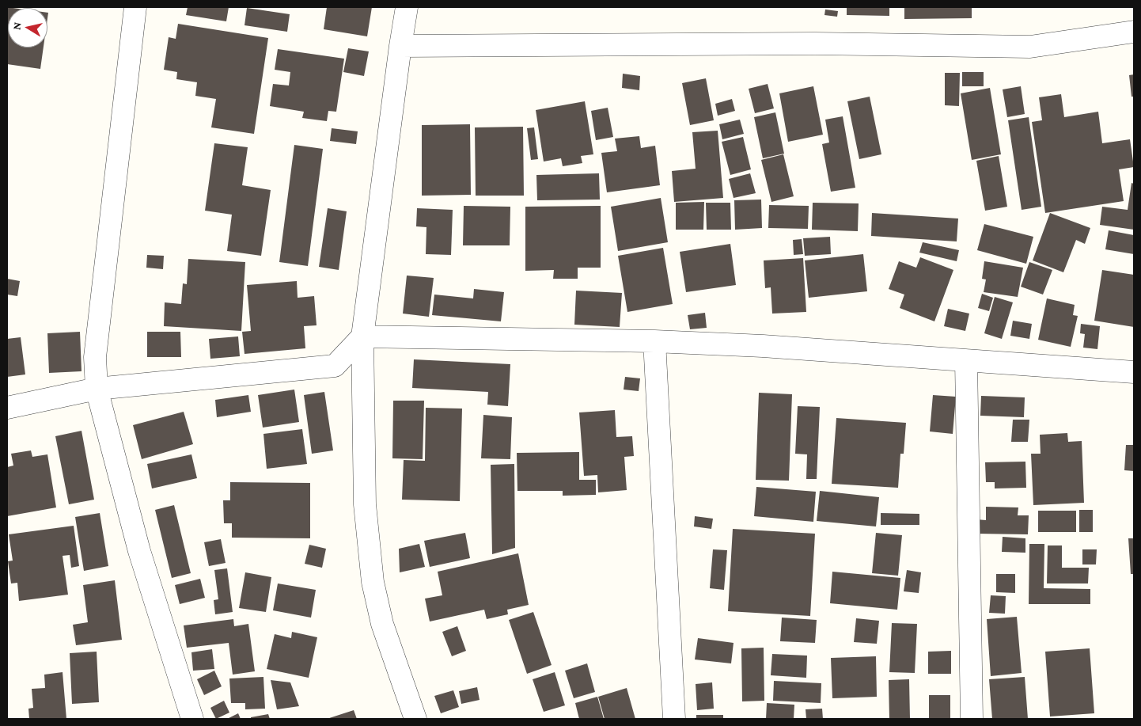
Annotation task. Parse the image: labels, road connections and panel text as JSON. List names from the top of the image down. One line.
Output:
{"north":"left"}
